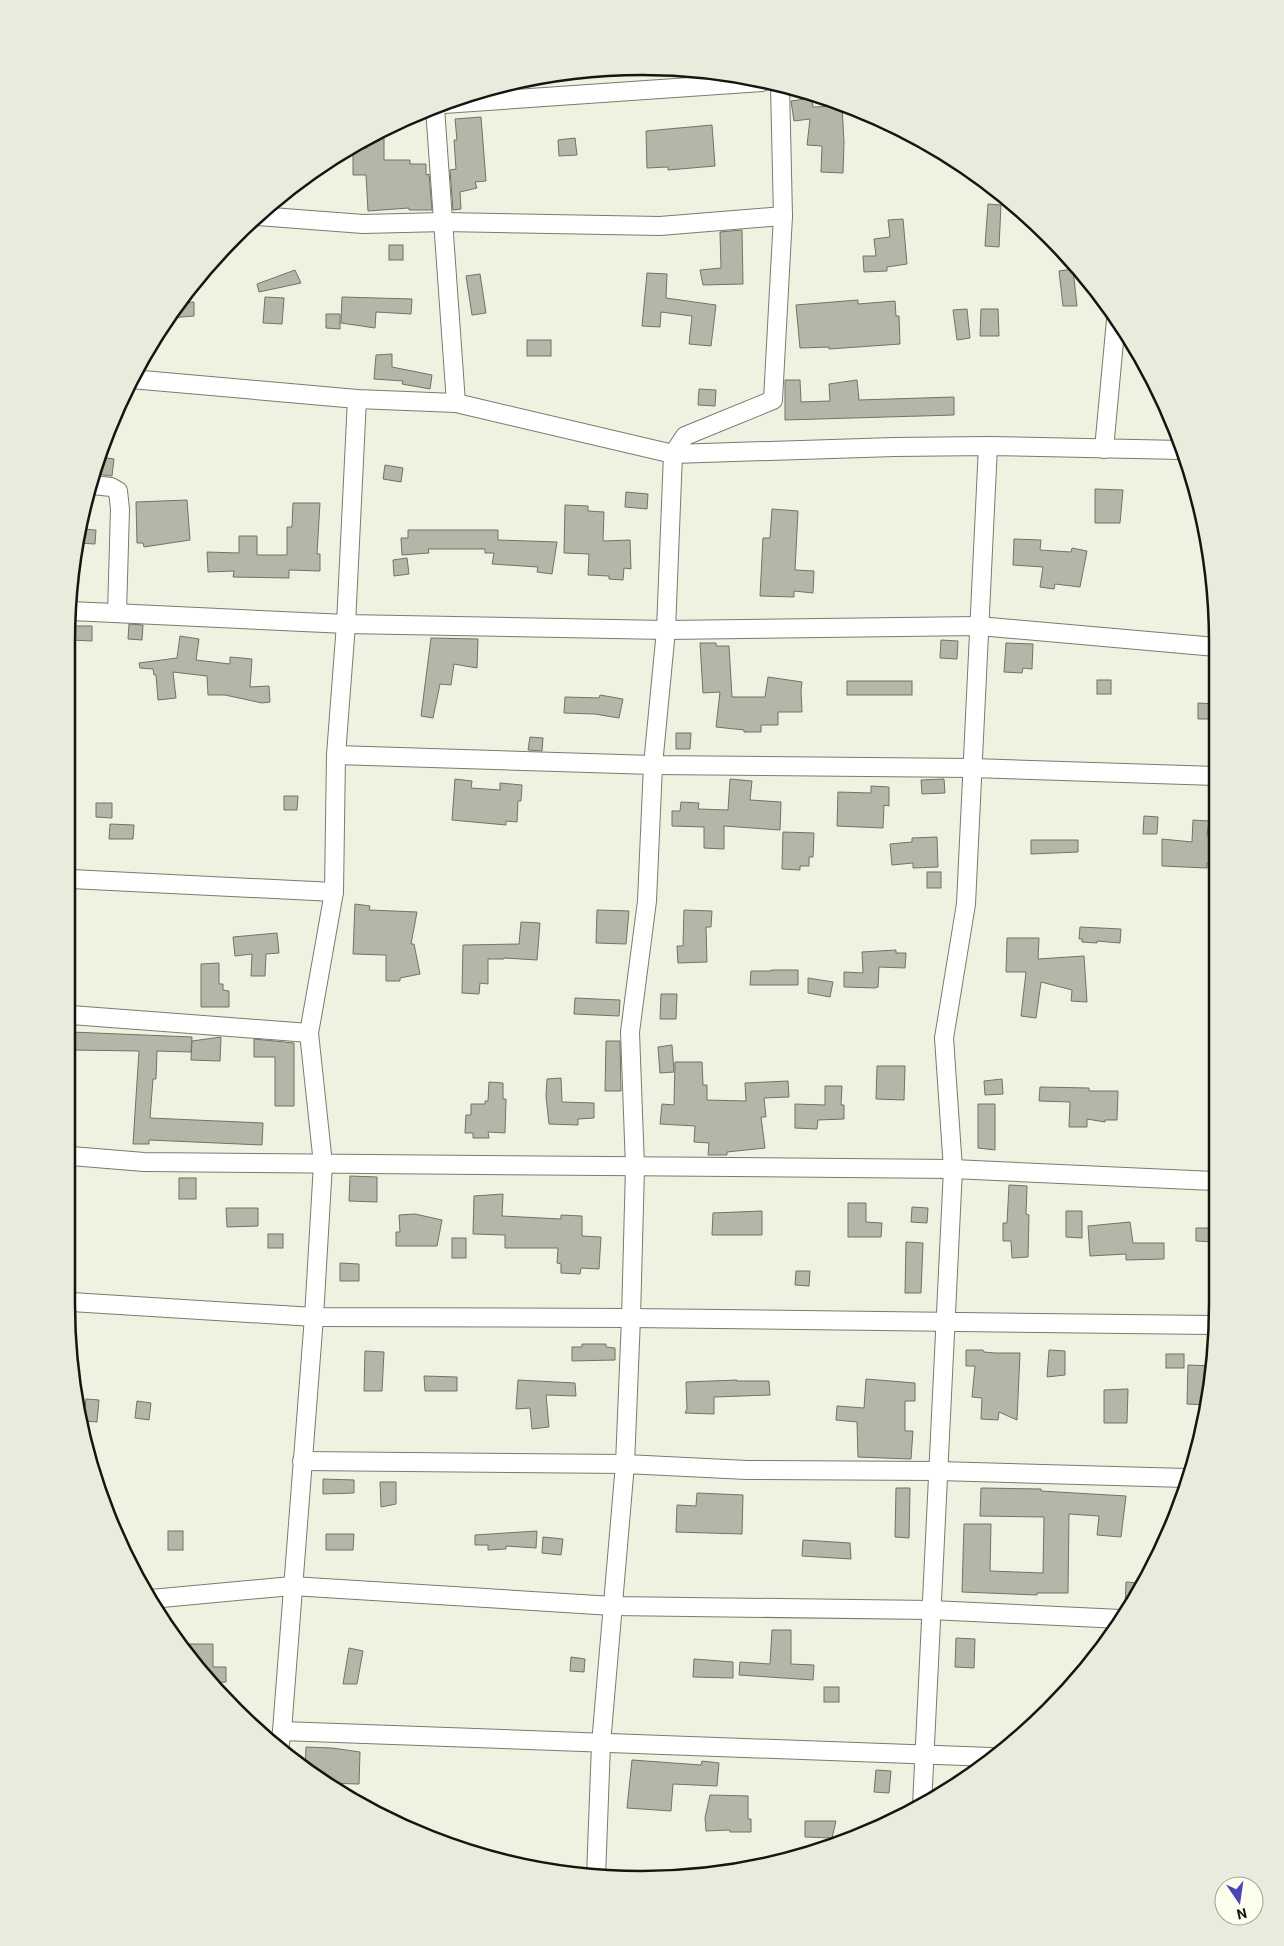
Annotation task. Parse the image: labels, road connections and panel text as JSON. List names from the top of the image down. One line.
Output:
{"north":"bottom"}
